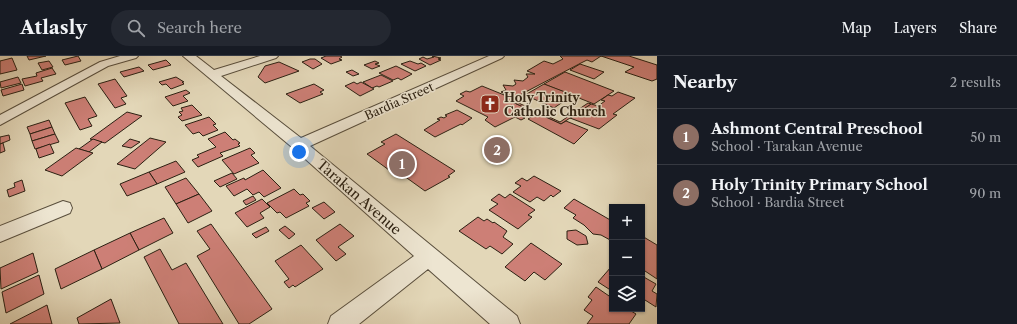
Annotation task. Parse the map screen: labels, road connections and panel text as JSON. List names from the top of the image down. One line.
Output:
{"streets":{"street":["Bardia Street","Tarakan Avenue"]},"crossings":[["Bardia Street","Tarakan Avenue"]],"places":{"church":["Holy Trinity Catholic Church"]},"page":{"header":"Atlasly","search":"Search here","nav":["Map","Layers","Share"],"heading":["Nearby","2 results"],"list":[{"mark":"1","name":"Ashmont Central Preschool","note":"School · Tarakan Avenue","value":"50 m"},{"mark":"2","name":"Holy Trinity Primary School","note":"School · Bardia Street","value":"90 m"}],"pins":["2","1"],"map_buttons":["+","−"]}}
